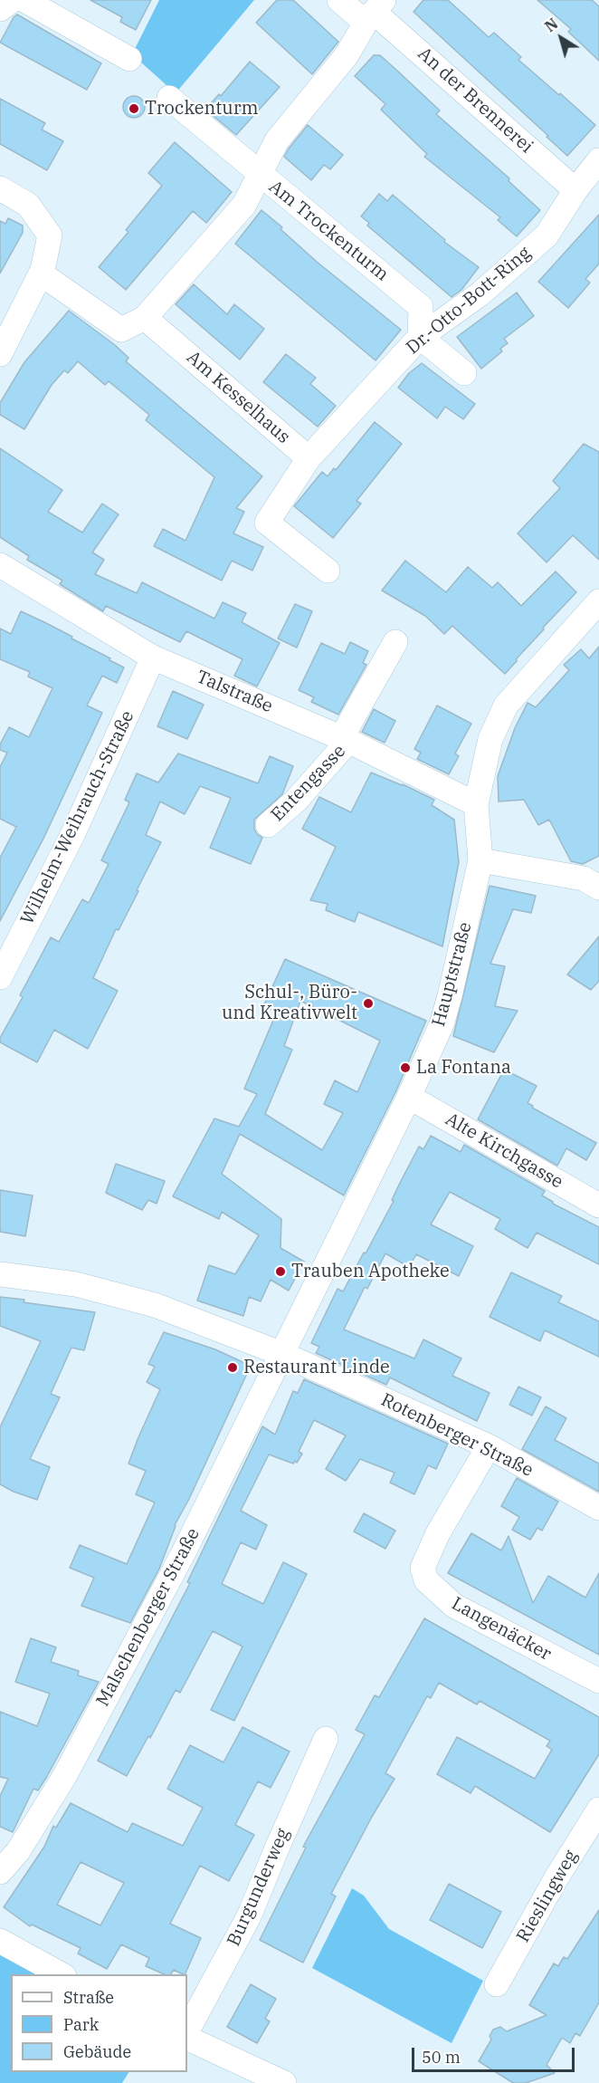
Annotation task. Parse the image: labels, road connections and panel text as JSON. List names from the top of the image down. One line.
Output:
{"streets":{"street":["An der Brennerei","Am Trockenturm","Dr.-Otto-Bott-Ring","Am Kesselhaus","Talstraße","Entengasse","Wilhelm-Weihrauch-Straße","Hauptstraße","Alte Kirchgasse","Rotenberger Straße","Malschenberger Straße","Langenäcker","Burgunderweg","Rieslingweg"]},"crossings":[["An der Brennerei","Dr.-Otto-Bott-Ring"],["Am Trockenturm","Dr.-Otto-Bott-Ring"],["Dr.-Otto-Bott-Ring","Am Kesselhaus"],["Talstraße","Entengasse"],["Talstraße","Wilhelm-Weihrauch-Straße"],["Talstraße","Hauptstraße"],["Hauptstraße","Alte Kirchgasse"],["Hauptstraße","Rotenberger Straße"],["Hauptstraße","Malschenberger Straße"],["Rotenberger Straße","Malschenberger Straße"],["Rotenberger Straße","Langenäcker"]],"places":["Trockenturm","Schul-, Büro- und Kreativwelt","La Fontana","Trauben Apotheke","Restaurant Linde"],"legend":["Straße","Park","Gebäude"],"scale_bar":"50 m","north":"top left"}
